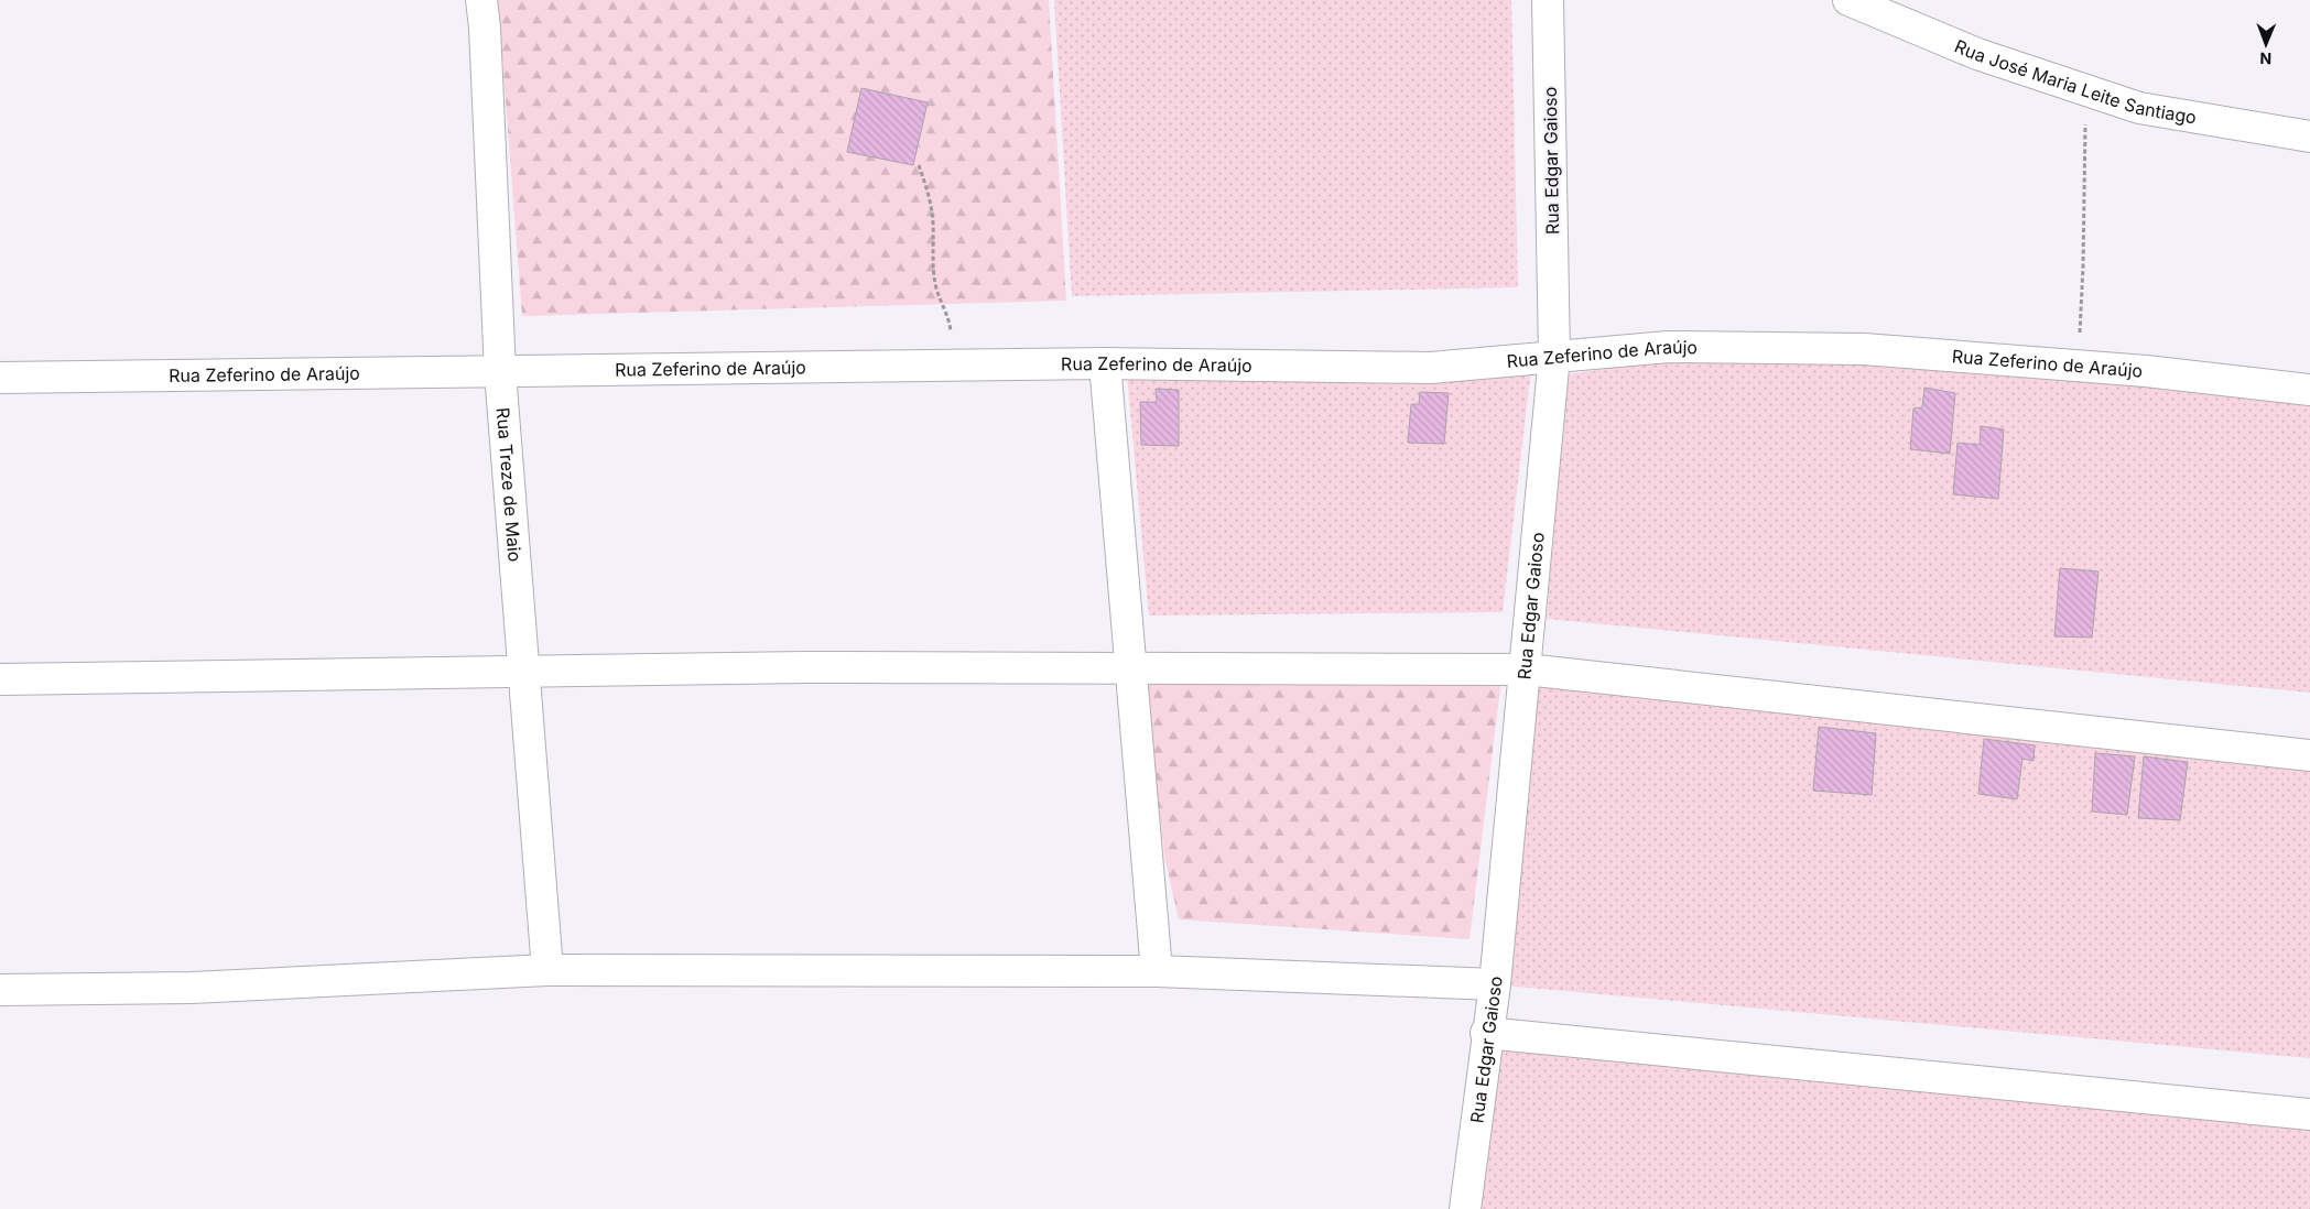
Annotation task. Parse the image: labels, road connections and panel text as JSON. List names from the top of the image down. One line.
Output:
{"streets":{"street":["Rua José Maria Leite Santiago","Rua Edgar Gaioso","Rua Zeferino de Araújo","Rua Treze de Maio"]},"crossings":[["Rua Edgar Gaioso","Rua Zeferino de Araújo"],["Rua Zeferino de Araújo","Rua Treze de Maio"]],"north":"bottom"}
